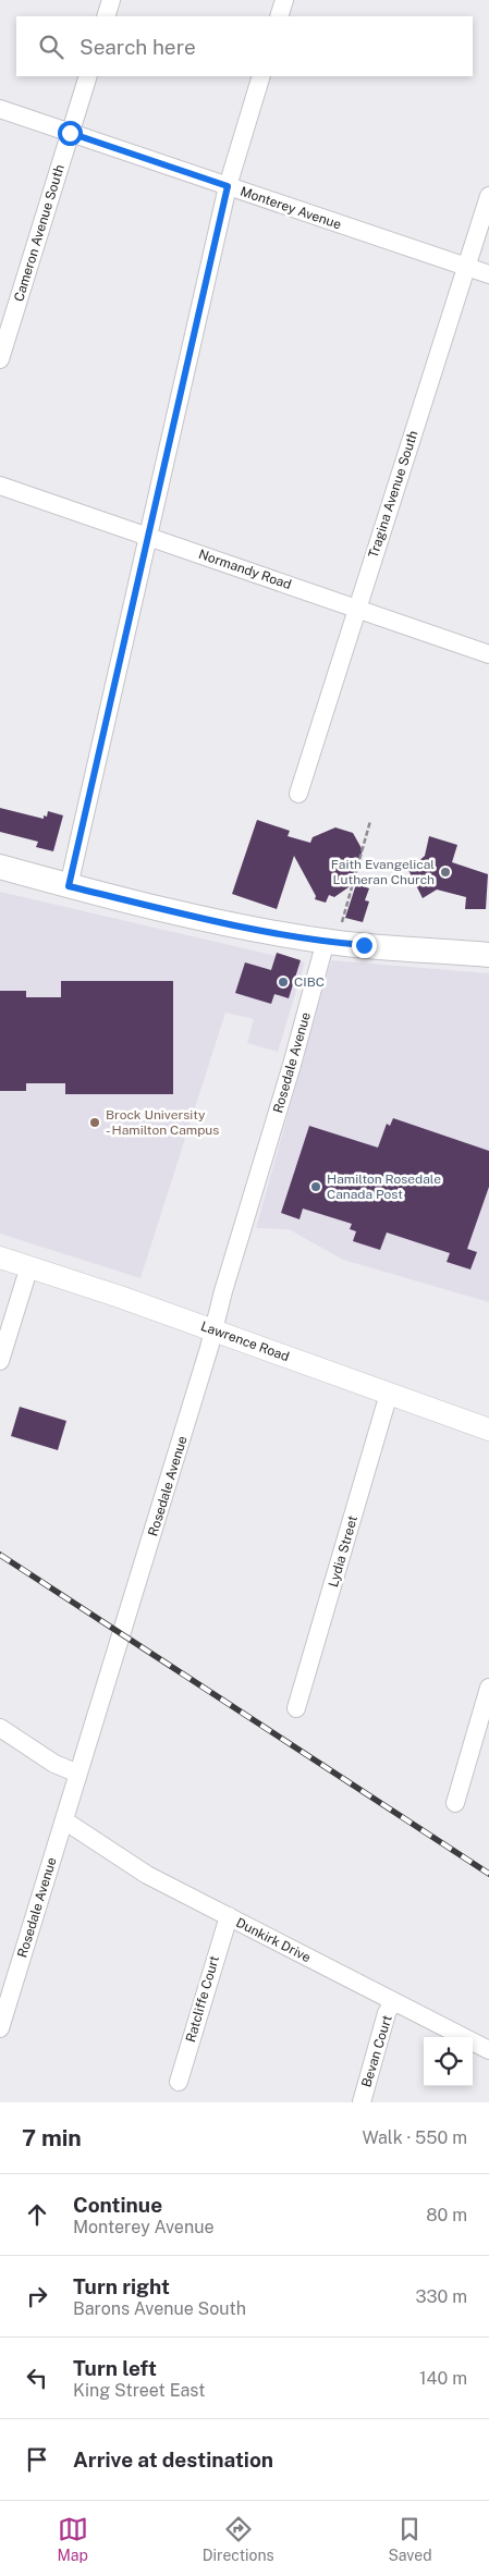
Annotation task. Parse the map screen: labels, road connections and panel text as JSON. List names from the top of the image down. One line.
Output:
{"streets":{"street":["Monterey Avenue","Cameron Avenue South","Tragina Avenue South","Normandy Road","Rosedale Avenue","Lawrence Road","Lydia Street","Dunkirk Drive","Ratcliffe Court","Bevan Court"]},"crossings":[["Monterey Avenue","Cameron Avenue South"],["Monterey Avenue","Tragina Avenue South"],["Tragina Avenue South","Normandy Road"],["Rosedale Avenue","Lawrence Road"],["Rosedale Avenue","Dunkirk Drive"],["Lawrence Road","Lydia Street"],["Dunkirk Drive","Ratcliffe Court"],["Dunkirk Drive","Bevan Court"]],"places":["Faith Evangelical Lutheran Church","CIBC","Brock University - Hamilton Campus","Hamilton Rosedale Canada Post"],"page":{"search":"Search here","heading":["7 min","Walk · 550 m"],"list":[["Continue","Monterey Avenue","80 m"],["Turn right","Barons Avenue South","330 m"],["Turn left","King Street East","140 m"],"Arrive at destination"],"nav":["Map","Directions","Saved"]}}
